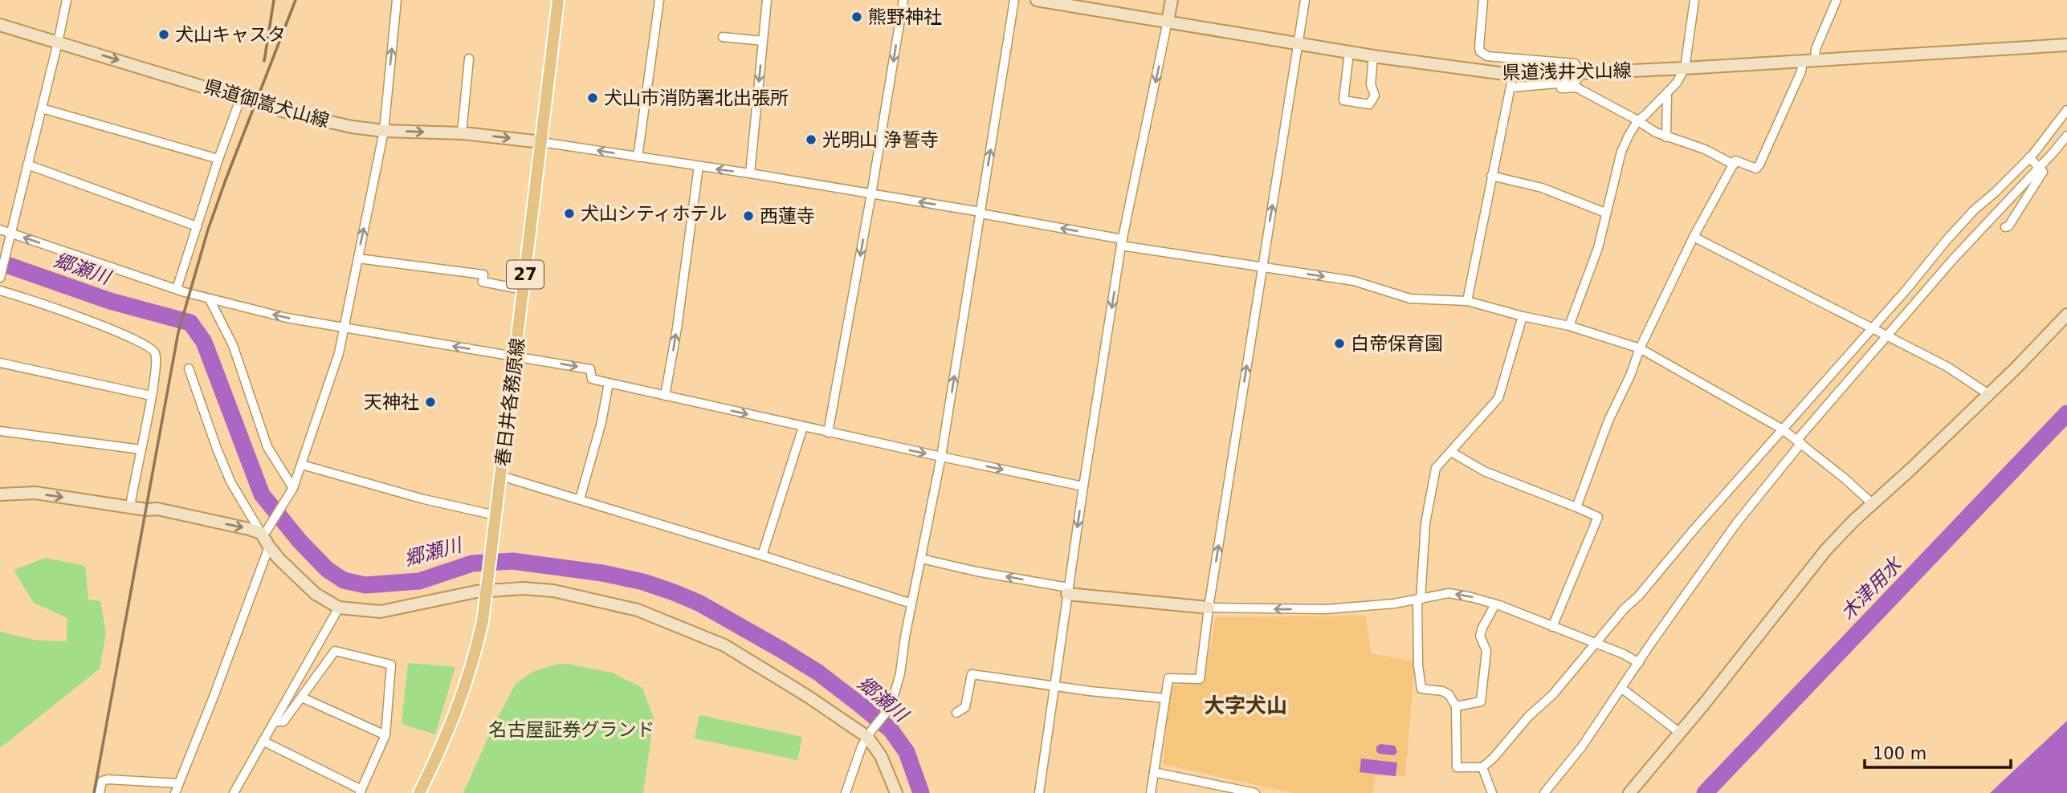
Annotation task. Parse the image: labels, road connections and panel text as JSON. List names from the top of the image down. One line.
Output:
{"streets":{"main road":["27","春日井各務原線"],"street":["県道浅井犬山線","県道御嵩犬山線"]},"crossings":[["県道御嵩犬山線","春日井各務原線"]],"districts":["大字犬山"],"water":["郷瀬川","木津用水"],"parks":["名古屋証券グランド"],"places":["熊野神社","犬山キャスタ","犬山市消防署北出張所","光明山 浄誓寺","犬山シティホテル","西蓮寺","白帝保育園","天神社"],"scale_bar":"100 m"}
